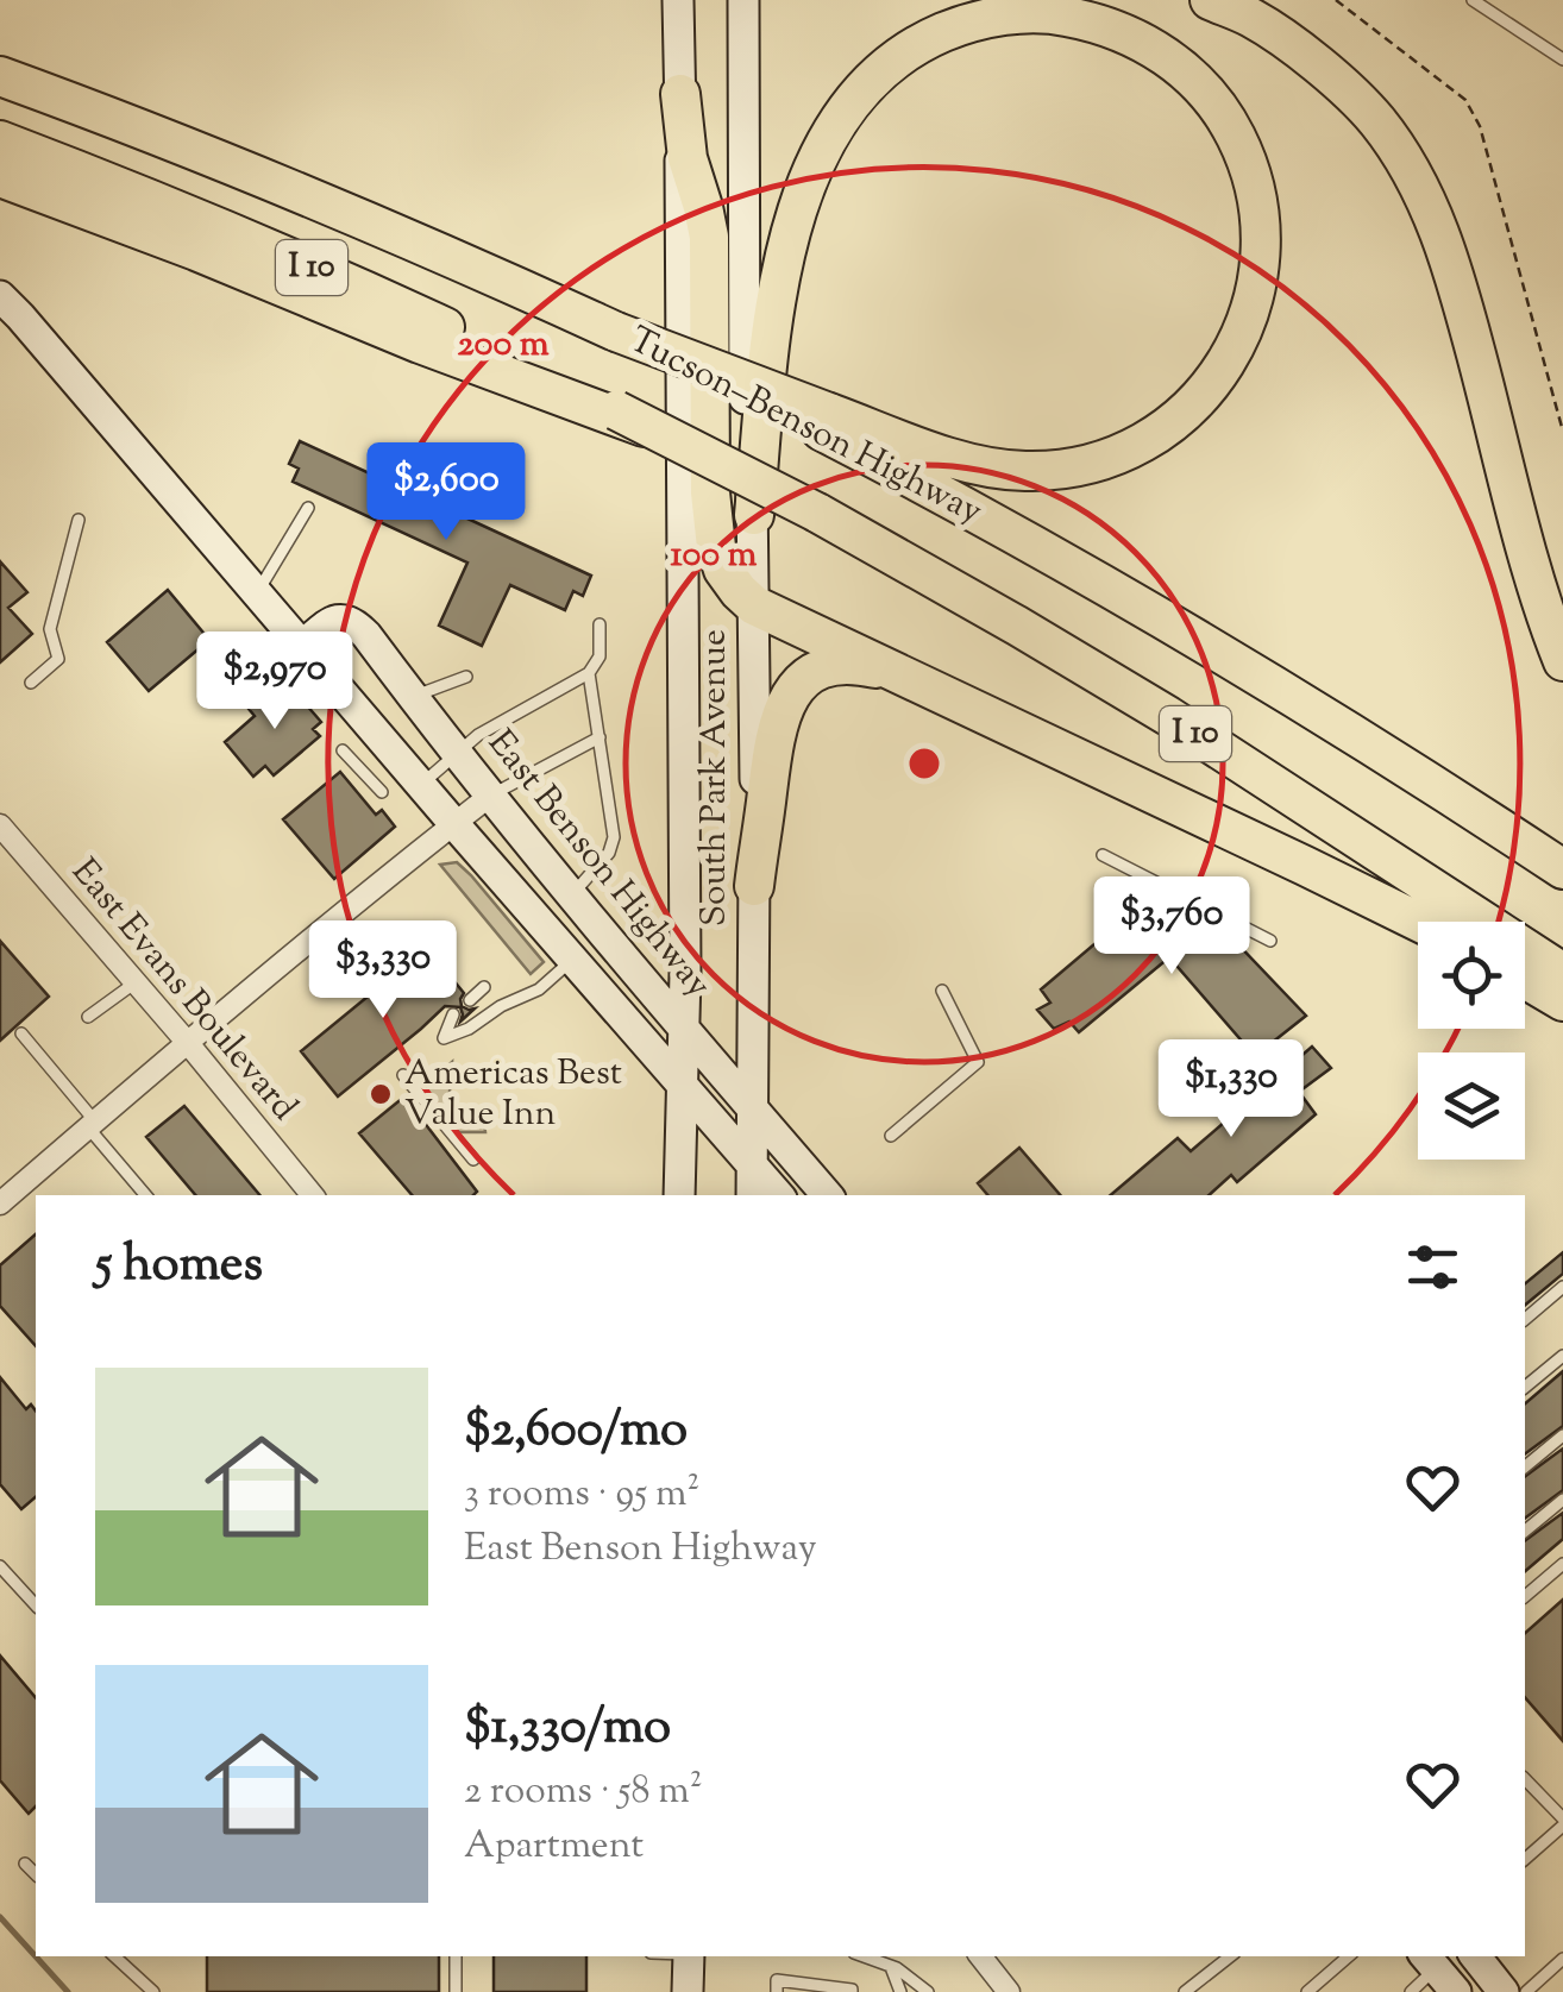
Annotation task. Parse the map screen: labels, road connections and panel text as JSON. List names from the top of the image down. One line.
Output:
{"streets":{"highway":["I 10","Tucson–Benson Highway"],"main road":["South Park Avenue","East Benson Highway"],"street":["East Evans Boulevard"]},"crossings":[["South Park Avenue","East Benson Highway"]],"places":["Americas Best Value Inn"],"page":{"price":["$2,600","$2,970","$3,760","$3,330","$1,330"],"heading":"5 homes","list":[{"name":"$2,600/mo","note":"3 rooms · 95 m² · East Benson Highway"},{"name":"$1,330/mo","note":"2 rooms · 58 m² · Apartment"}]},"rings":["200 m","100 m"]}
